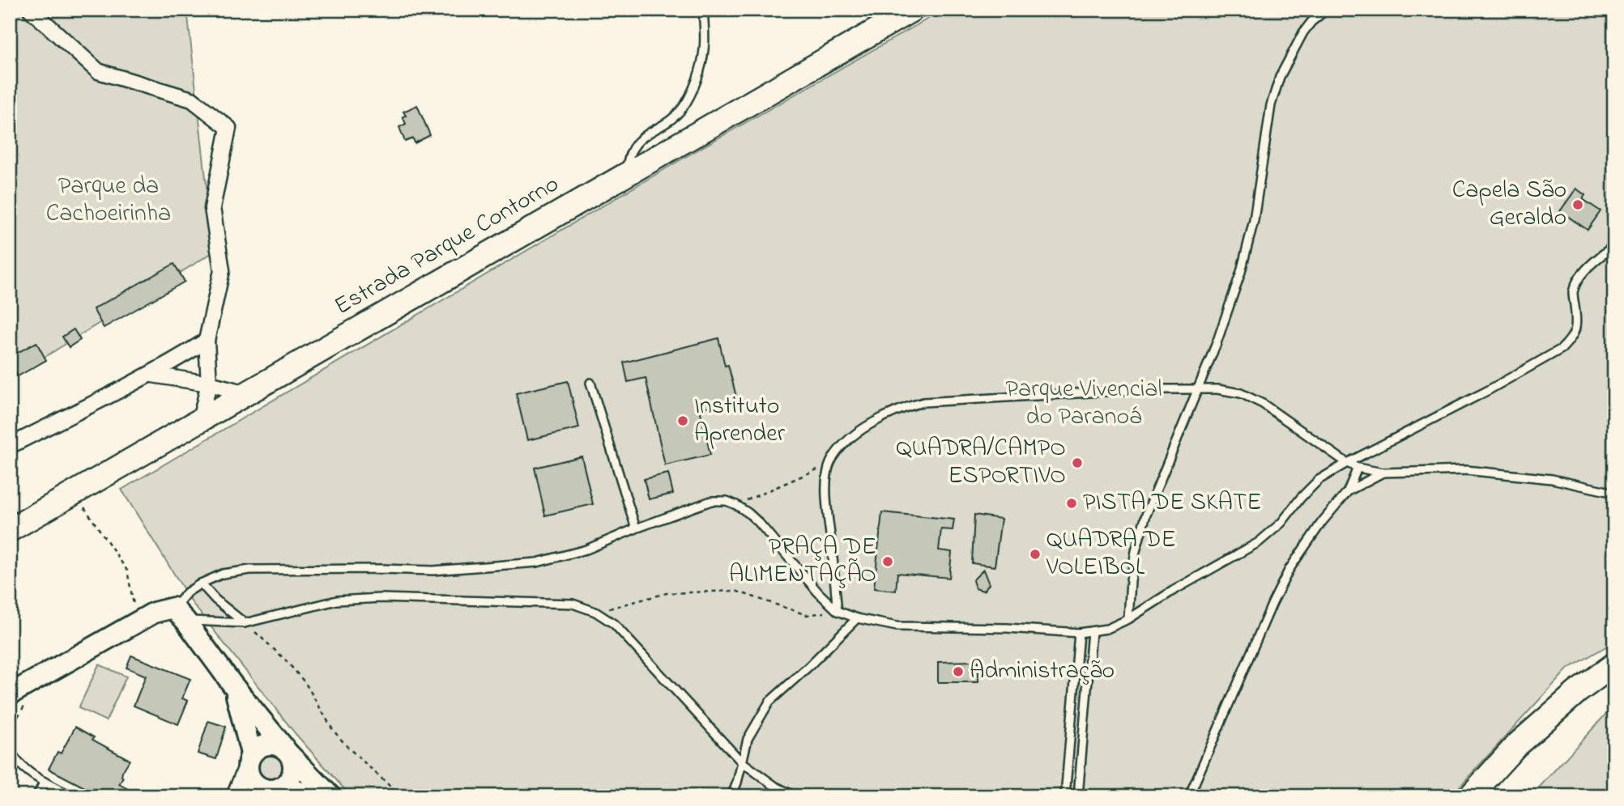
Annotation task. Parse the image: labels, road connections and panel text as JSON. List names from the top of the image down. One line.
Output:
{"streets":{"main road":["Estrada Parque Contorno"]},"parks":["Parque da Cachoeirinha","Parque Vivencial do Paranoá"],"places":["Capela São Geraldo","Instituto Aprender","QUADRA/CAMPO ESPORTIVO","PISTA DE SKATE","QUADRA DE VOLEIBOL","PRAÇA DE ALIMENTAÇÃO","Administração"]}
